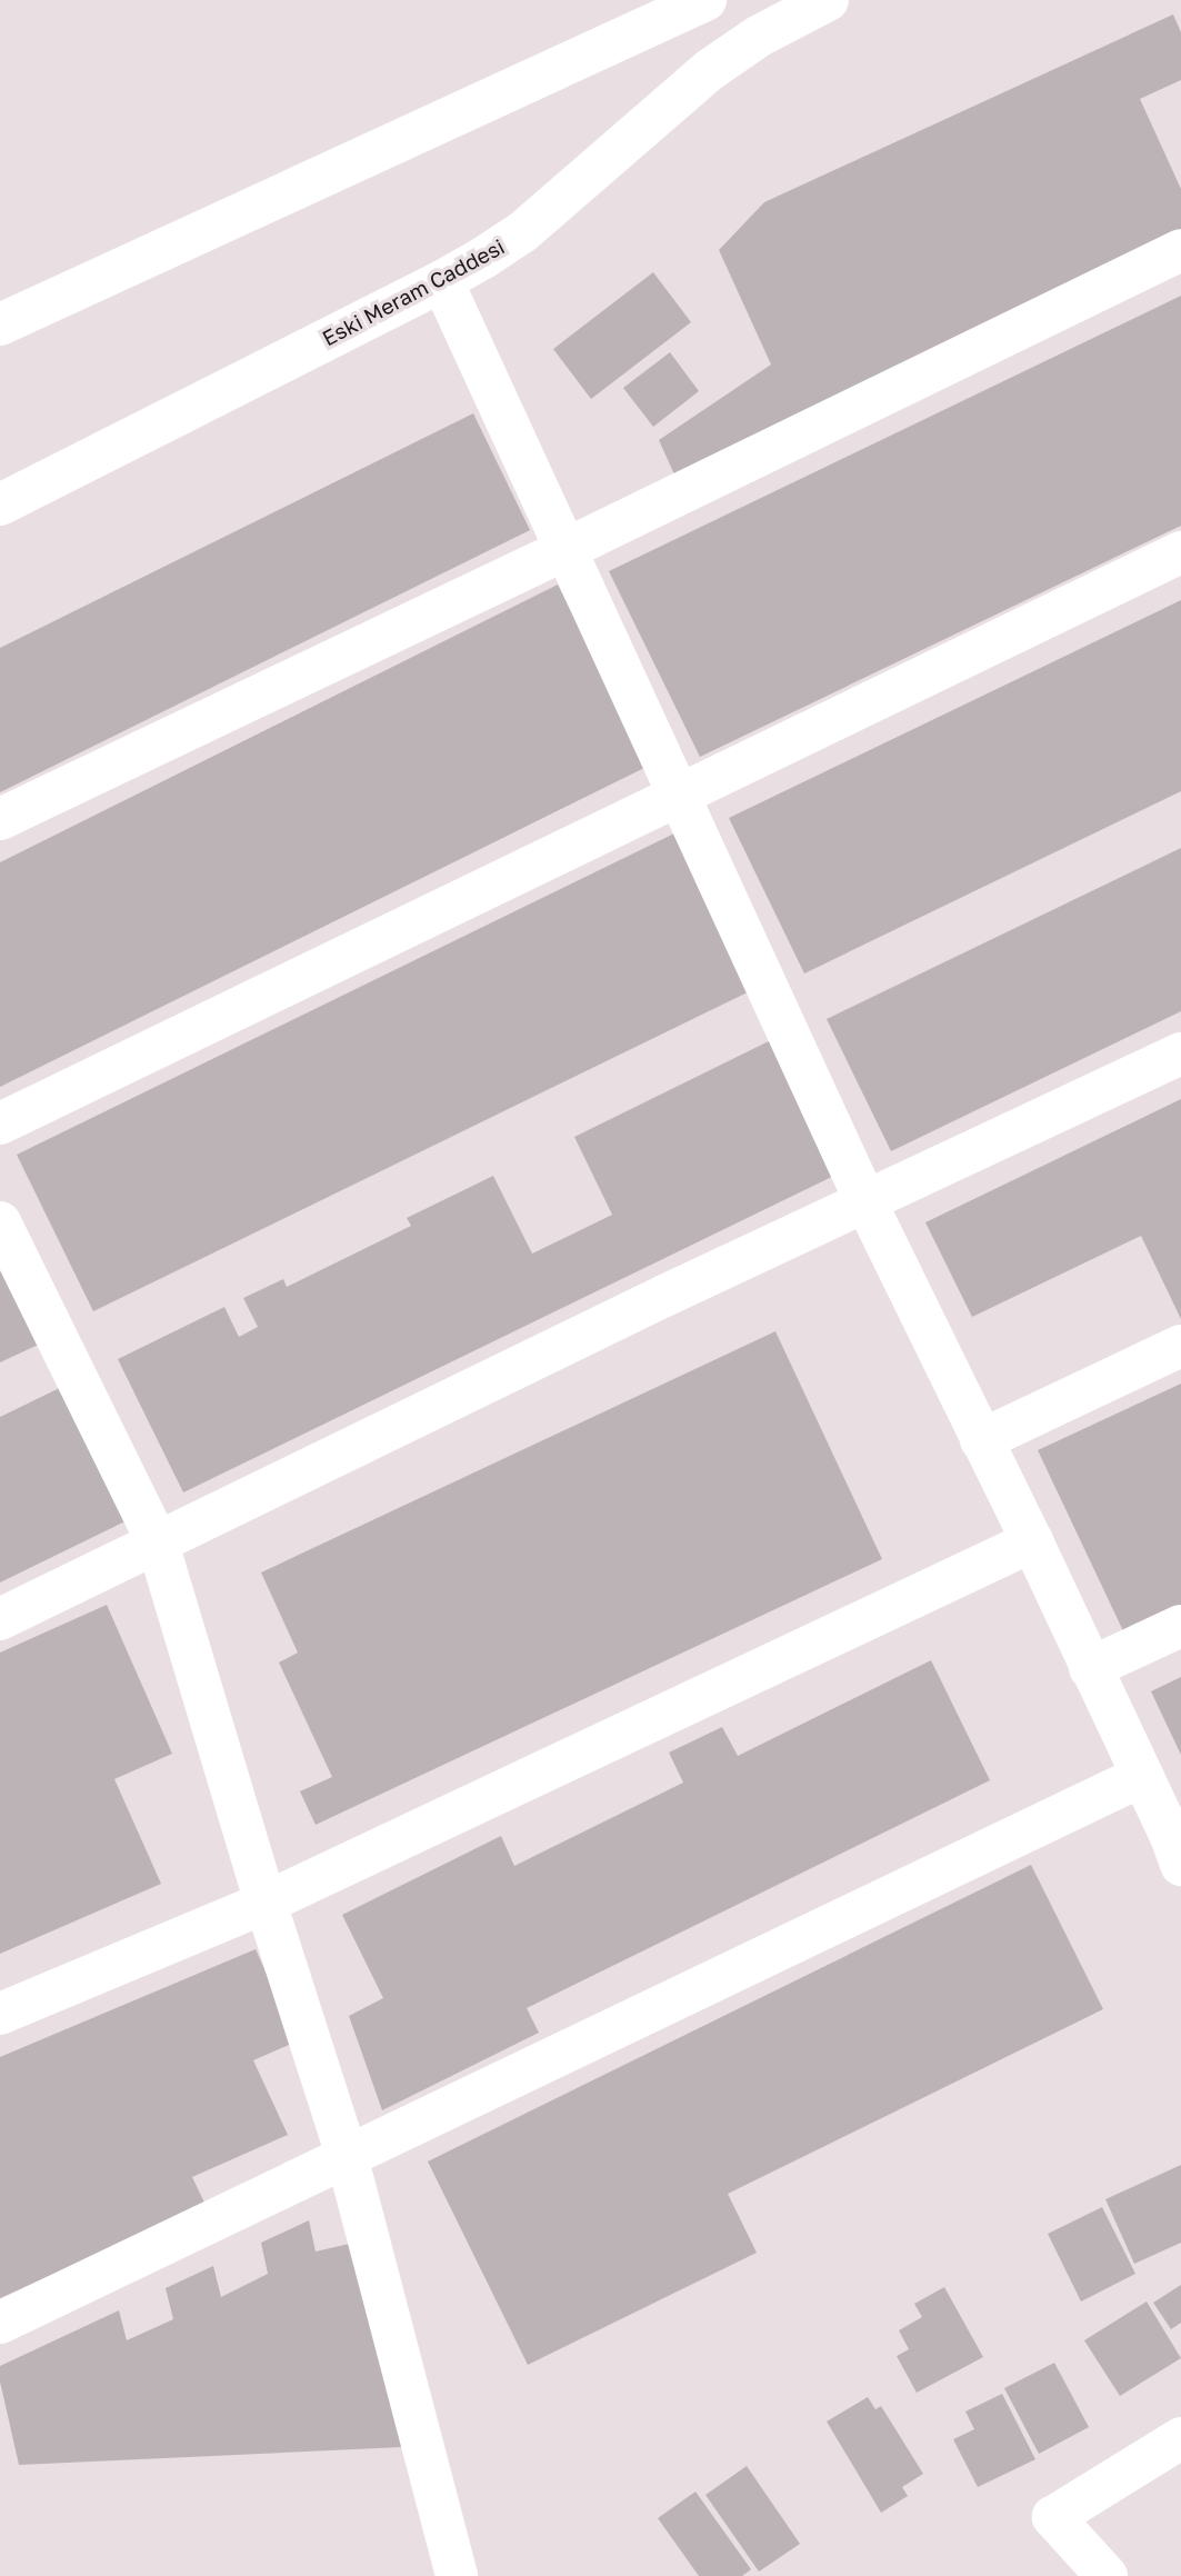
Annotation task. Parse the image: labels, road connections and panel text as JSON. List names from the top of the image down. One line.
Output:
{"streets":{"street":["Eski Meram Caddesi"]}}
